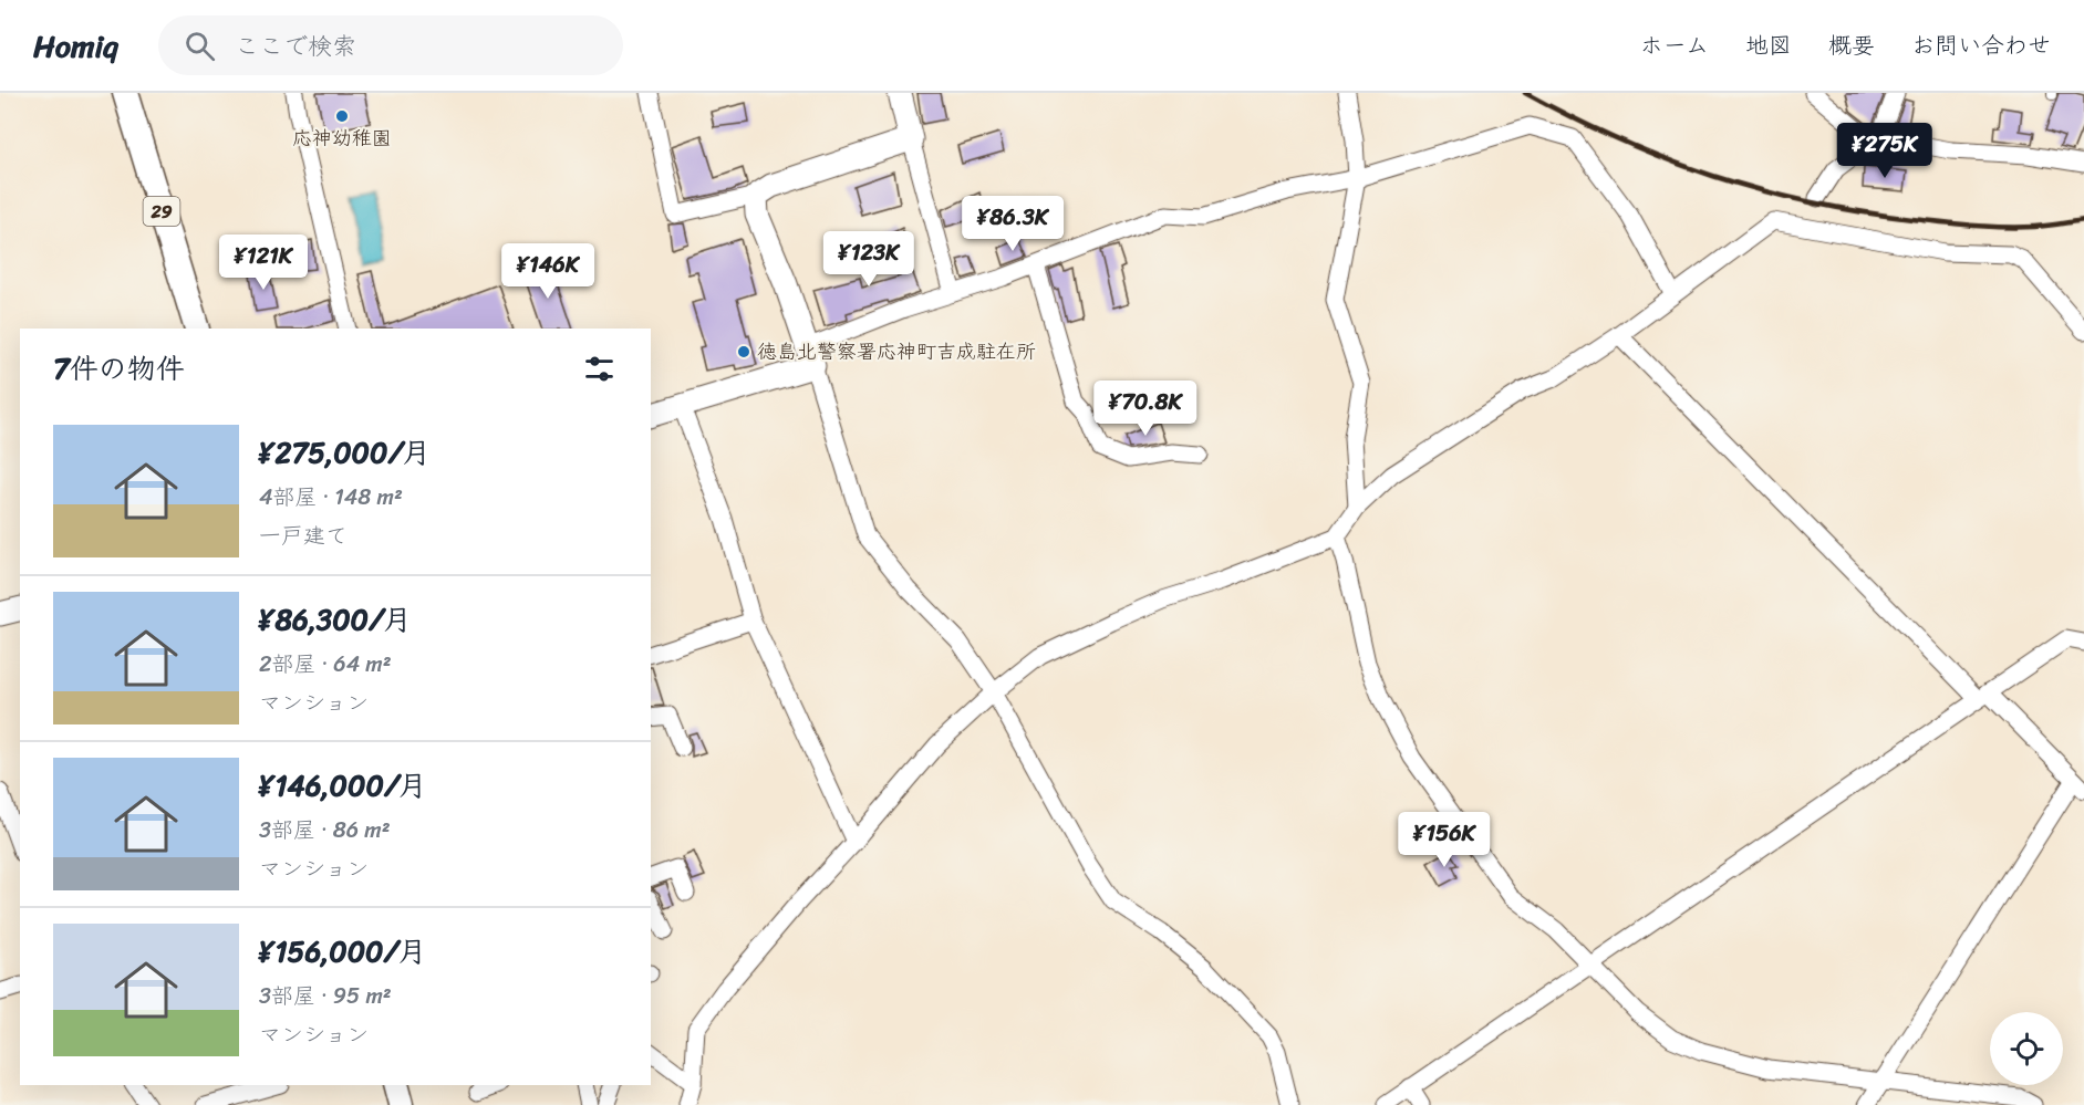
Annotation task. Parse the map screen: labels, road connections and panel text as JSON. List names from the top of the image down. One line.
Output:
{"streets":{"main road":["29"]},"places":["応神幼稚園","徳島北警察署応神町吉成駐在所"],"page":{"header":"Homiq","search":"ここで検索","nav":["ホーム","地図","概要","お問い合わせ"],"price":["¥275K","¥86.3K","¥123K","¥121K","¥146K","¥70.8K","¥156K"],"heading":"7件の物件","list":[{"name":"¥275,000/月","note":"4部屋 · 148 m² · 一戸建て"},{"name":"¥86,300/月","note":"2部屋 · 64 m² · マンション"},{"name":"¥146,000/月","note":"3部屋 · 86 m² · マンション"},{"name":"¥156,000/月","note":"3部屋 · 95 m² · マンション"}]}}
